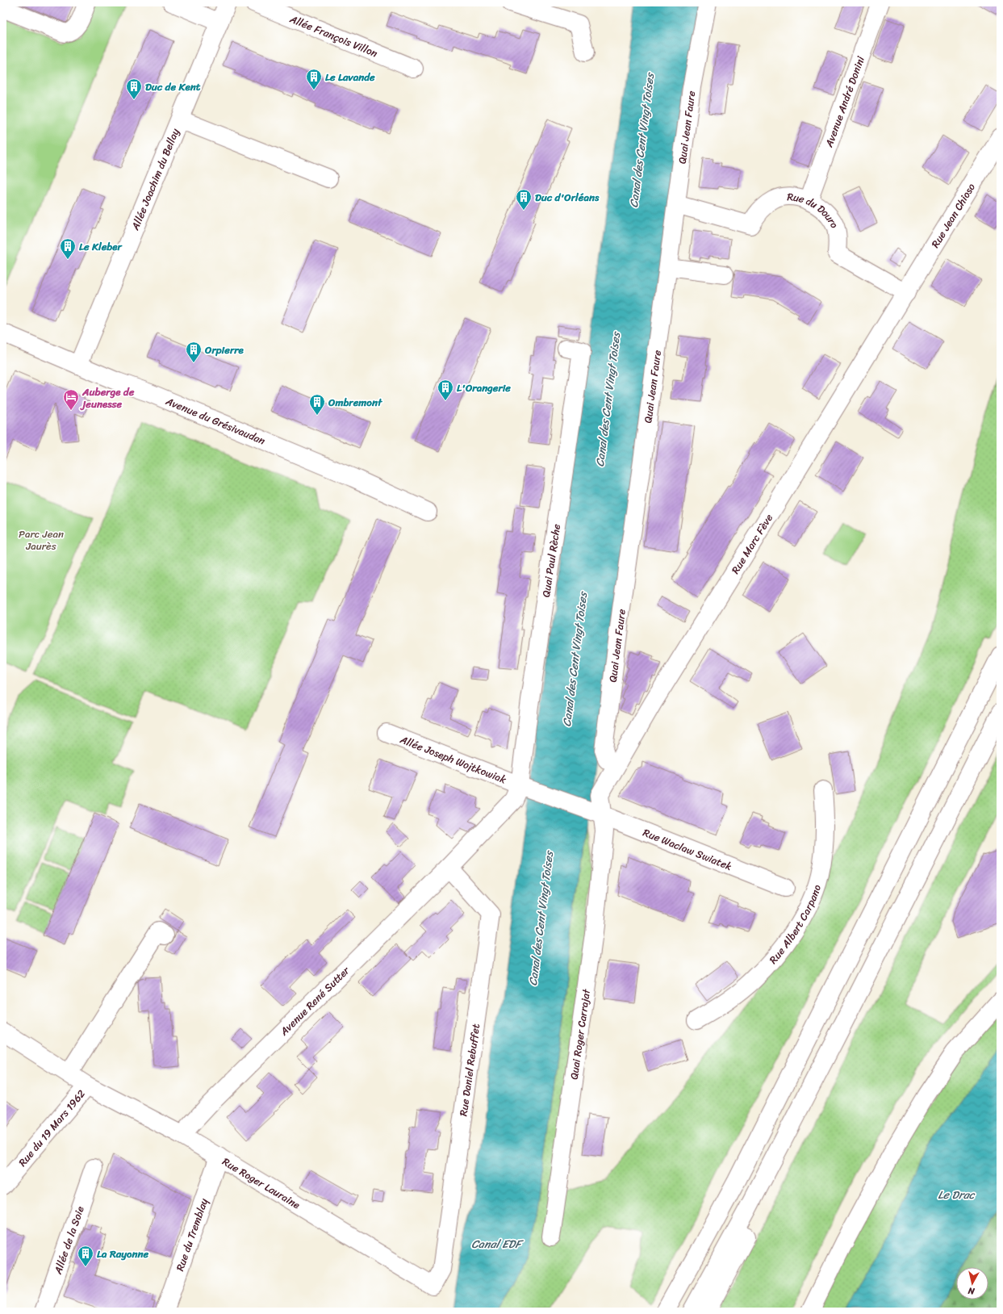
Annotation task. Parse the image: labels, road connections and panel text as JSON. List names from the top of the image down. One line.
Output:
{"streets":{"main road":["Allée François Villon","Avenue André Donini","Quai Jean Faure","Allée Joachim du Bellay","Rue du Douro","Rue Jean Chioso","Avenue du Grésivaudan","Rue Marc Fève","Quai Paul Rèche","Allée Joseph Wojtkowiak","Rue Waclaw Swiatek","Rue Albert Carpano","Avenue René Sutter","Quai Roger Carrajat","Rue Daniel Rebuffet","Rue du 19 Mars 1962","Rue Roger Lauraine","Rue du Tremblay","Allée de la Soie"]},"crossings":[["Avenue André Donini","Rue du Douro"],["Quai Jean Faure","Rue du Douro"],["Quai Jean Faure","Rue Marc Fève"],["Allée Joachim du Bellay","Avenue du Grésivaudan"],["Rue du Douro","Rue Jean Chioso"],["Rue du Douro","Rue Marc Fève"],["Rue Jean Chioso","Rue Marc Fève"],["Rue Marc Fève","Quai Roger Carrajat"],["Quai Paul Rèche","Allée Joseph Wojtkowiak"],["Quai Paul Rèche","Avenue René Sutter"],["Allée Joseph Wojtkowiak","Rue Waclaw Swiatek"],["Allée Joseph Wojtkowiak","Avenue René Sutter"],["Allée Joseph Wojtkowiak","Quai Roger Carrajat"],["Rue Waclaw Swiatek","Quai Roger Carrajat"],["Avenue René Sutter","Rue Daniel Rebuffet"],["Avenue René Sutter","Rue Roger Lauraine"],["Rue Daniel Rebuffet","Rue Roger Lauraine"],["Rue du 19 Mars 1962","Rue Roger Lauraine"],["Rue Roger Lauraine","Rue du Tremblay"]],"water":["Canal des Cent Vingt Toises","Le Drac","Canal EDF"],"parks":["Parc Jean Jaurès"],"places":{"building":["Le Lavande","Duc de Kent","Duc d'Orléans","Le Kleber","Orpierre","L'Orangerie","Ombremont","La Rayonne"],"hotel":["Auberge de jeunesse"]},"north":"bottom"}
